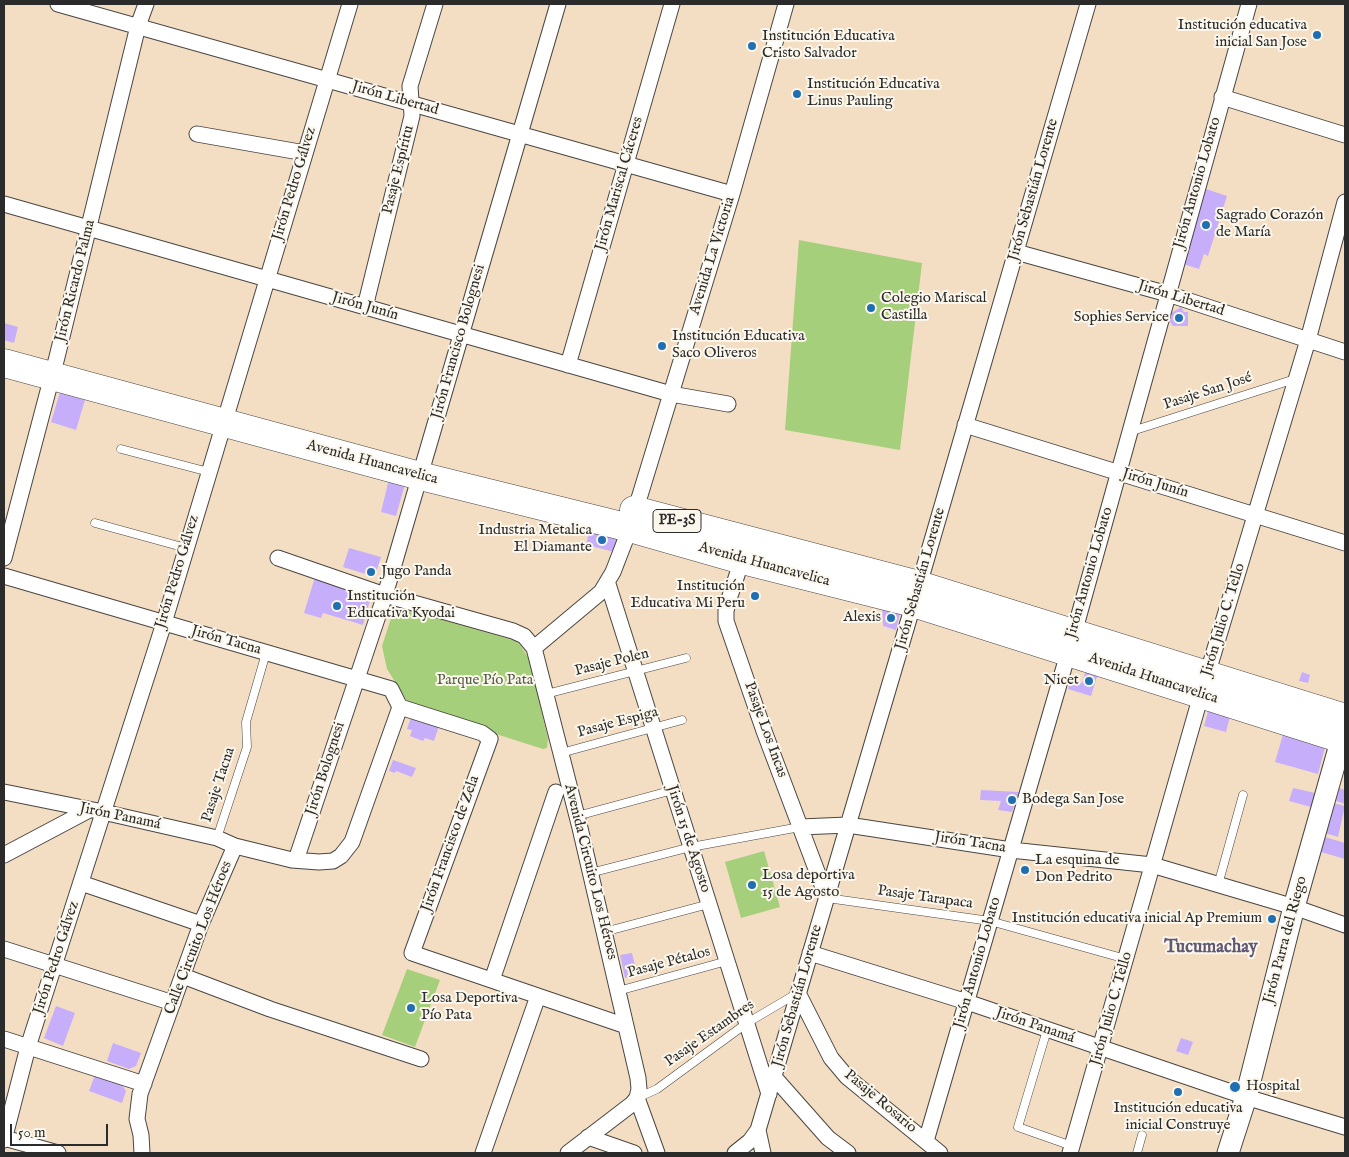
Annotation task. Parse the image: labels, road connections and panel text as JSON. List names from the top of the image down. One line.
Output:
{"streets":{"highway":["Avenida Huancavelica","PE-3S"],"street":["Jirón Libertad","Pasaje Espíritu","Jirón Antonio Lobato","Jirón Pedro Gálvez","Jirón Mariscal Cáceres","Jirón Sebastián Lorente","Avenida La Victoria","Jirón Ricardo Palma","Jirón Junín","Jirón Francisco Bolognesi","Jirón Julio C. Tello","Jirón Tacna","Pasaje Los Incas","Jirón Bolognesi","Jirón Panamá","Jirón 15 de Agosto","Jirón Francisco de Zela","Avenida Circuito Los Héroes","Calle Circuito Los Héroes","Jirón Parra del Riego","Pasaje Rosario"],"lane":["Pasaje San José","Pasaje Polen","Pasaje Espiga","Pasaje Tacna","Pasaje Tarapaca","Pasaje Pétalos","Pasaje Estambres"]},"crossings":[["Jirón Libertad","Pasaje Espíritu"],["Jirón Libertad","Jirón Antonio Lobato"],["Jirón Libertad","Jirón Pedro Gálvez"],["Jirón Libertad","Jirón Mariscal Cáceres"],["Jirón Libertad","Jirón Sebastián Lorente"],["Jirón Libertad","Avenida La Victoria"],["Jirón Libertad","Jirón Ricardo Palma"],["Jirón Libertad","Jirón Francisco Bolognesi"],["Jirón Libertad","Jirón Julio C. Tello"],["Pasaje Espíritu","Jirón Junín"],["Jirón Antonio Lobato","Jirón Junín"],["Jirón Antonio Lobato","Pasaje San José"],["Jirón Antonio Lobato","Avenida Huancavelica"],["Jirón Antonio Lobato","Jirón Tacna"],["Jirón Antonio Lobato","Jirón Panamá"],["Jirón Antonio Lobato","Pasaje Tarapaca"],["Jirón Antonio Lobato","Pasaje Rosario"],["Jirón Pedro Gálvez","Jirón Junín"],["Jirón Pedro Gálvez","Avenida Huancavelica"],["Jirón Pedro Gálvez","Jirón Tacna"],["Jirón Pedro Gálvez","Jirón Panamá"],["Jirón Mariscal Cáceres","Jirón Junín"],["Jirón Sebastián Lorente","Jirón Junín"],["Jirón Sebastián Lorente","Avenida Huancavelica"],["Jirón Sebastián Lorente","Jirón Tacna"],["Jirón Sebastián Lorente","Pasaje Los Incas"],["Jirón Sebastián Lorente","Jirón Panamá"],["Jirón Sebastián Lorente","Jirón 15 de Agosto"],["Jirón Sebastián Lorente","Pasaje Tarapaca"],["Jirón Sebastián Lorente","Pasaje Estambres"],["Jirón Sebastián Lorente","Pasaje Rosario"],["Avenida La Victoria","Jirón Junín"],["Avenida La Victoria","Avenida Huancavelica"],["Avenida La Victoria","Jirón 15 de Agosto"],["Avenida La Victoria","Avenida Circuito Los Héroes"],["Jirón Ricardo Palma","Jirón Junín"],["Jirón Ricardo Palma","Avenida Huancavelica"],["Jirón Junín","Jirón Francisco Bolognesi"],["Jirón Junín","Jirón Julio C. Tello"],["Jirón Francisco Bolognesi","Avenida Huancavelica"],["Jirón Francisco Bolognesi","Jirón Tacna"],["Jirón Francisco Bolognesi","Jirón Bolognesi"],["Pasaje San José","Jirón Julio C. Tello"],["Avenida Huancavelica","Jirón Julio C. Tello"],["Avenida Huancavelica","Pasaje Los Incas"],["Avenida Huancavelica","Jirón Parra del Riego"],["Jirón Julio C. Tello","Jirón Tacna"],["Jirón Julio C. Tello","Jirón Panamá"],["Jirón Julio C. Tello","Pasaje Tarapaca"],["Jirón Tacna","Pasaje Los Incas"],["Jirón Tacna","Jirón Bolognesi"],["Jirón Tacna","Pasaje Tacna"],["Jirón Tacna","Jirón 15 de Agosto"],["Jirón Tacna","Jirón Francisco de Zela"],["Jirón Tacna","Avenida Circuito Los Héroes"],["Jirón Tacna","Calle Circuito Los Héroes"],["Jirón Tacna","Jirón Parra del Riego"],["Pasaje Polen","Jirón 15 de Agosto"],["Pasaje Polen","Avenida Circuito Los Héroes"],["Pasaje Espiga","Jirón 15 de Agosto"],["Pasaje Espiga","Avenida Circuito Los Héroes"],["Pasaje Los Incas","Pasaje Tarapaca"],["Jirón Bolognesi","Calle Circuito Los Héroes"],["Pasaje Tacna","Jirón Panamá"],["Jirón Panamá","Calle Circuito Los Héroes"],["Jirón Panamá","Jirón Parra del Riego"],["Jirón 15 de Agosto","Pasaje Pétalos"],["Jirón 15 de Agosto","Pasaje Estambres"],["Jirón Francisco de Zela","Calle Circuito Los Héroes"],["Avenida Circuito Los Héroes","Pasaje Pétalos"],["Avenida Circuito Los Héroes","Pasaje Estambres"],["Pasaje Estambres","Pasaje Rosario"]],"districts":["Tucumachay"],"parks":["Parque Pío Pata"],"places":["Institución educativa inicial San Jose","Institución Educativa Cristo Salvador","Institución Educativa Linus Pauling","Sagrado Corazón de María","Colegio Mariscal Castilla","Sophies Service","Institución Educativa Saco Oliveros","Industria Metalica El Diamante","Jugo Panda","Institución Educativa Mi Peru","Institución Educativa Kyodai","Alexis","Nicet","Bodega San Jose","La esquina de Don Pedrito","Losa deportiva 15 de Agosto","Institución educativa inicial Ap Premium","Losa Deportiva Pío Pata","Hospital","Institución educativa inicial Construye"],"scale_bar":"50 m"}
